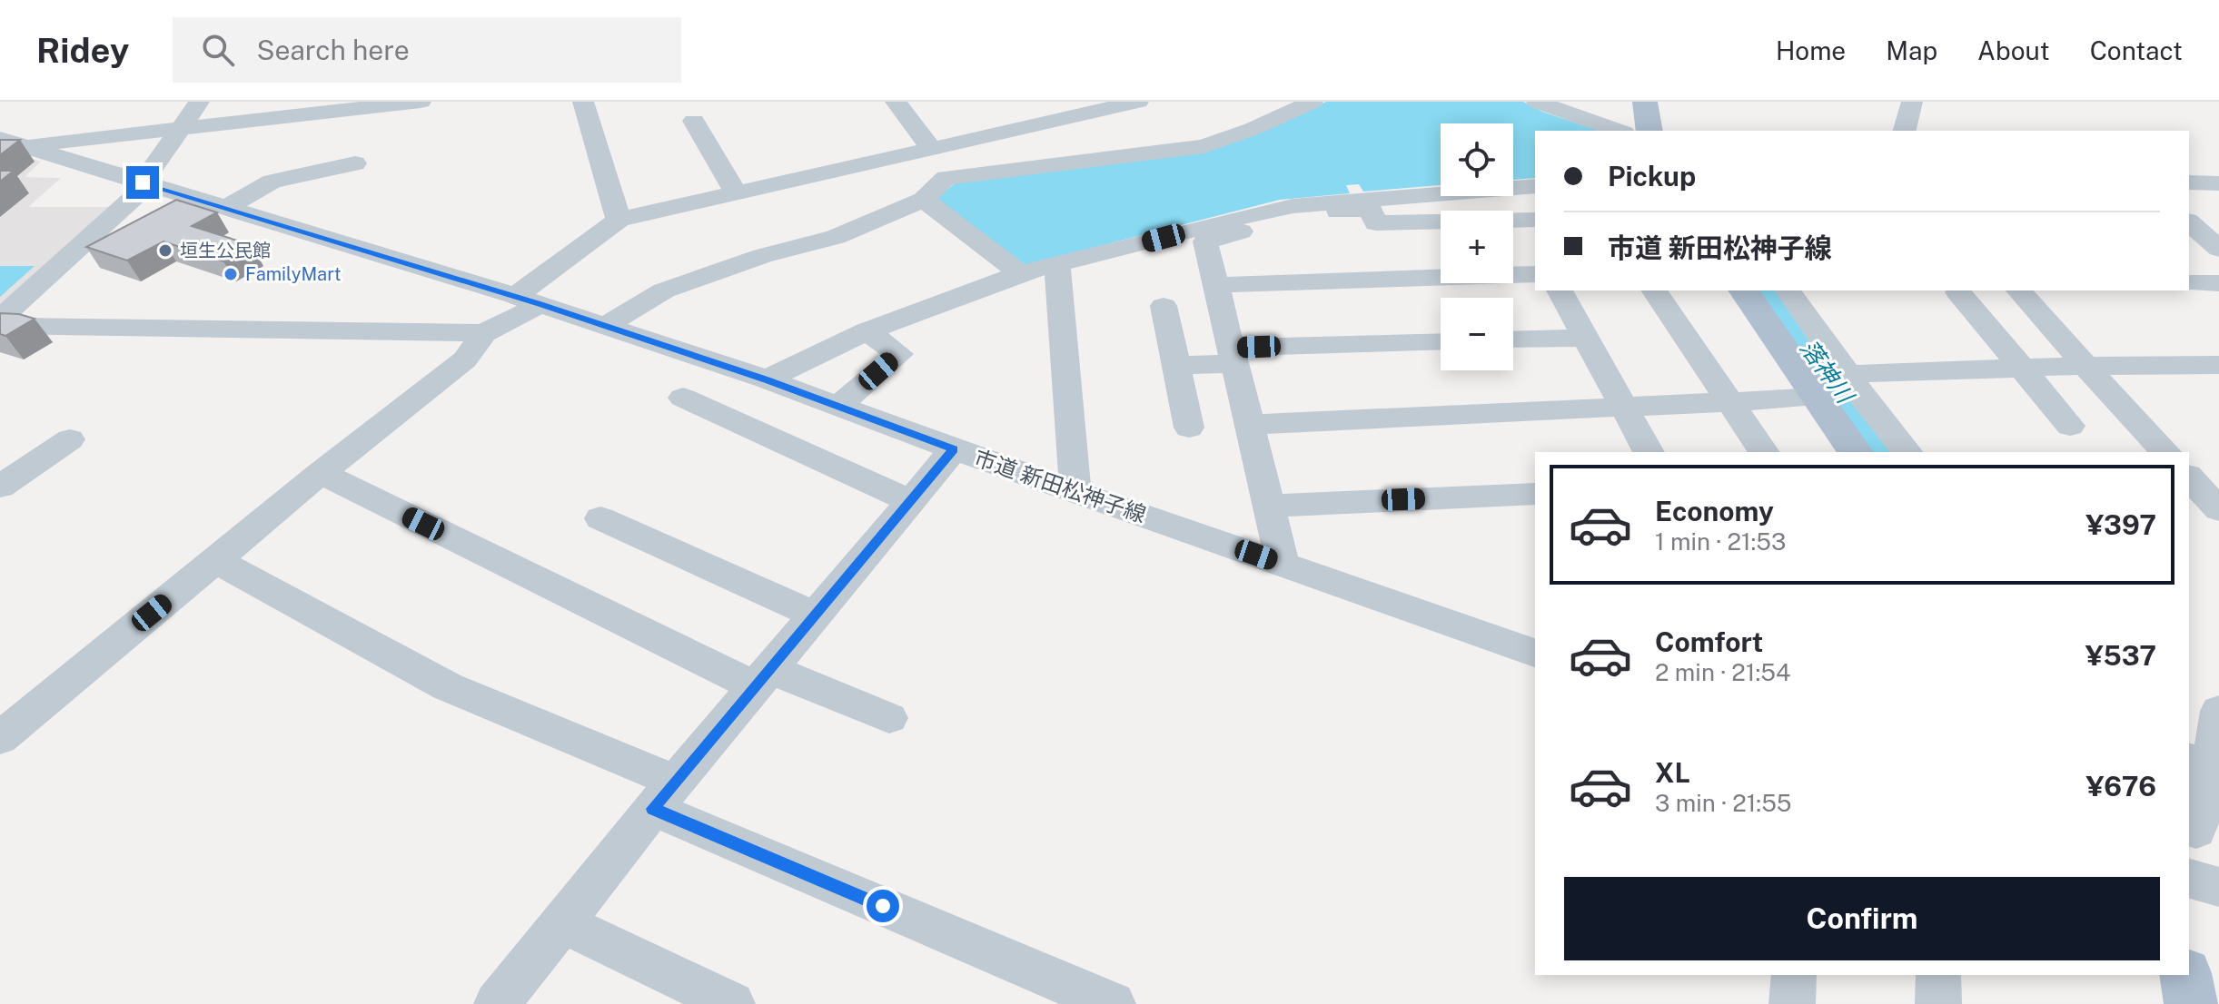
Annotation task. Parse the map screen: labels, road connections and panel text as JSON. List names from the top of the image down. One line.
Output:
{"streets":{"street":["市道 新田松神子線"]},"water":["落神川"],"places":["垣生公民館","FamilyMart"],"page":{"header":"Ridey","search":"Search here","nav":["Home","Map","About","Contact"],"map_buttons":["+","−"],"banner":["Pickup","市道 新田松神子線"],"list":[{"name":"Economy","note":"1 min · 21:53","value":"¥397"},{"name":"Comfort","note":"2 min · 21:54","value":"¥537"},{"name":"XL","note":"3 min · 21:55","value":"¥676"}],"buttons":"Confirm"}}
